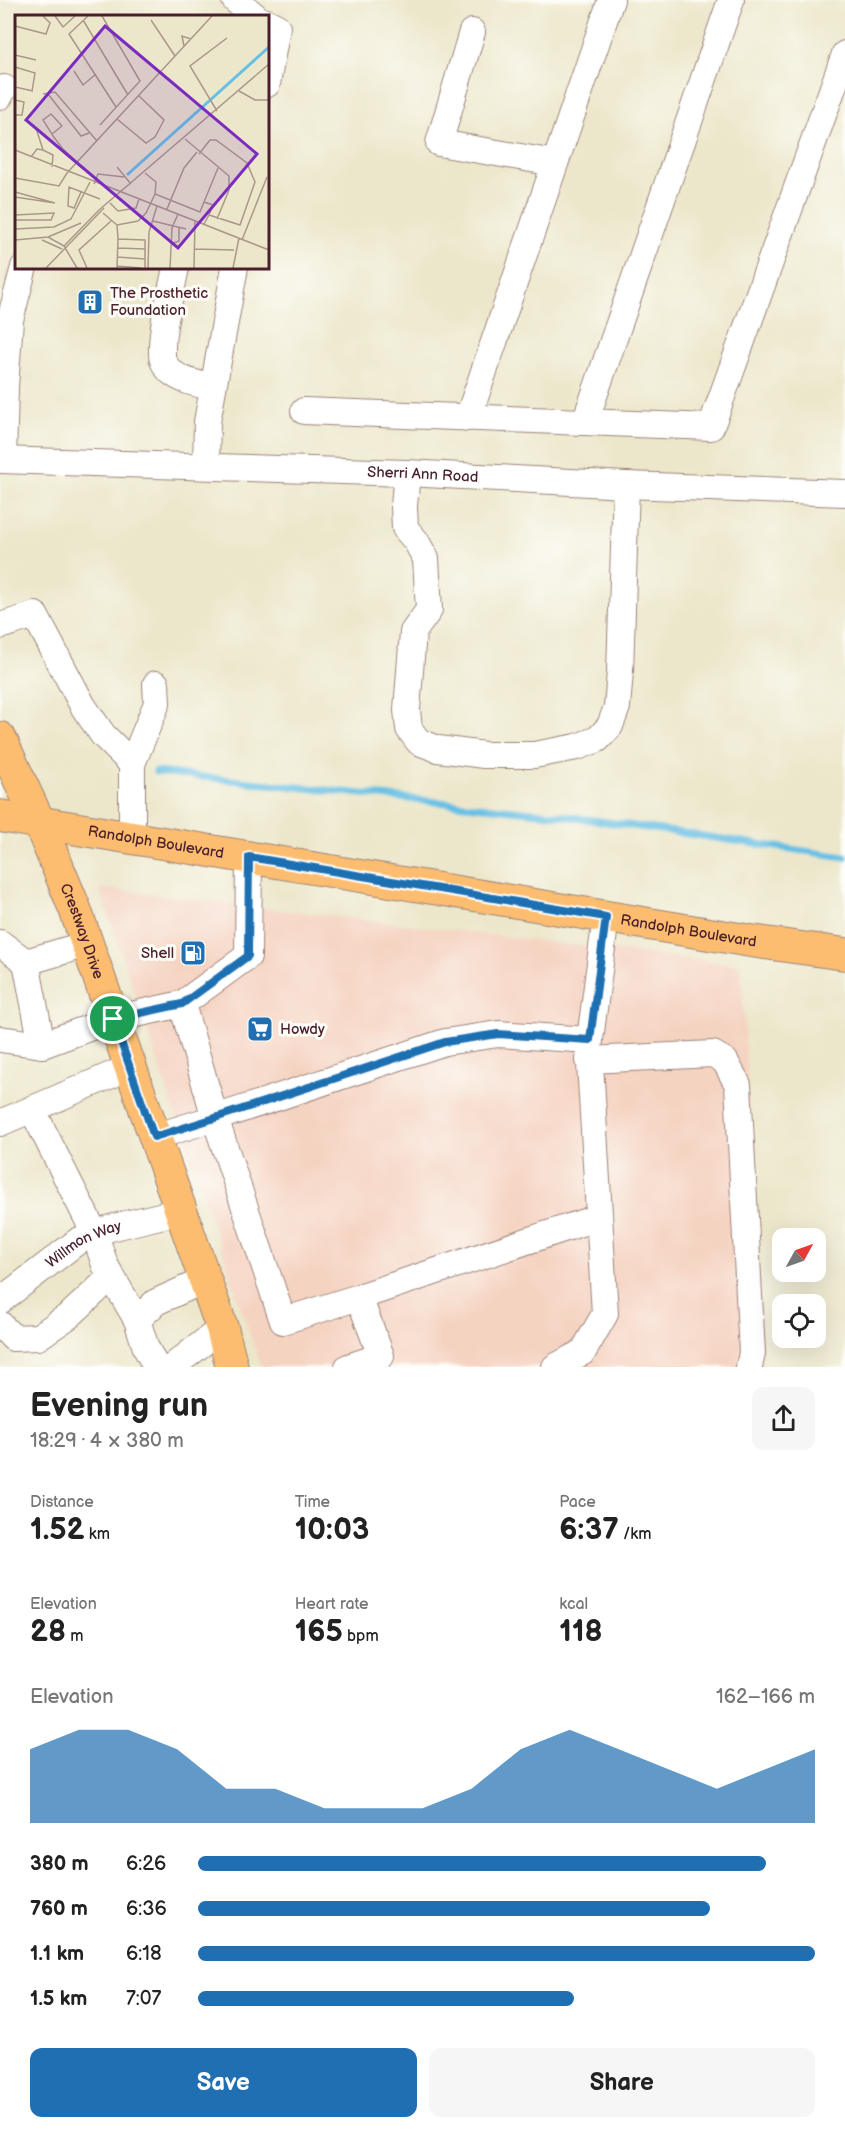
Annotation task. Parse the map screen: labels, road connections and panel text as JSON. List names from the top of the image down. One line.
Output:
{"streets":{"main road":["Randolph Boulevard","Crestway Drive"],"street":["Sherri Ann Road","Willmon Way"]},"crossings":[["Randolph Boulevard","Crestway Drive"],["Crestway Drive","Willmon Way"]],"places":{"building":["The Prosthetic Foundation"],"fuel station":["Shell"],"supermarket":["Howdy"]},"north":"top right","page":{"heading":["Evening run","18:29 · 4 × 380 m"],"stats":[["Distance","1.52 km"],["Time","10:03"],["Pace","6:37 /km"],["Elevation","28 m"],["Heart rate","165 bpm"],["kcal","118"]],"chart":["Elevation","162–166 m"],"list":[{"name":"380 m","note":"6:26"},{"name":"760 m","note":"6:36"},{"name":"1.1 km","note":"6:18"},{"name":"1.5 km","note":"7:07"}],"buttons":["Save","Share"]}}
